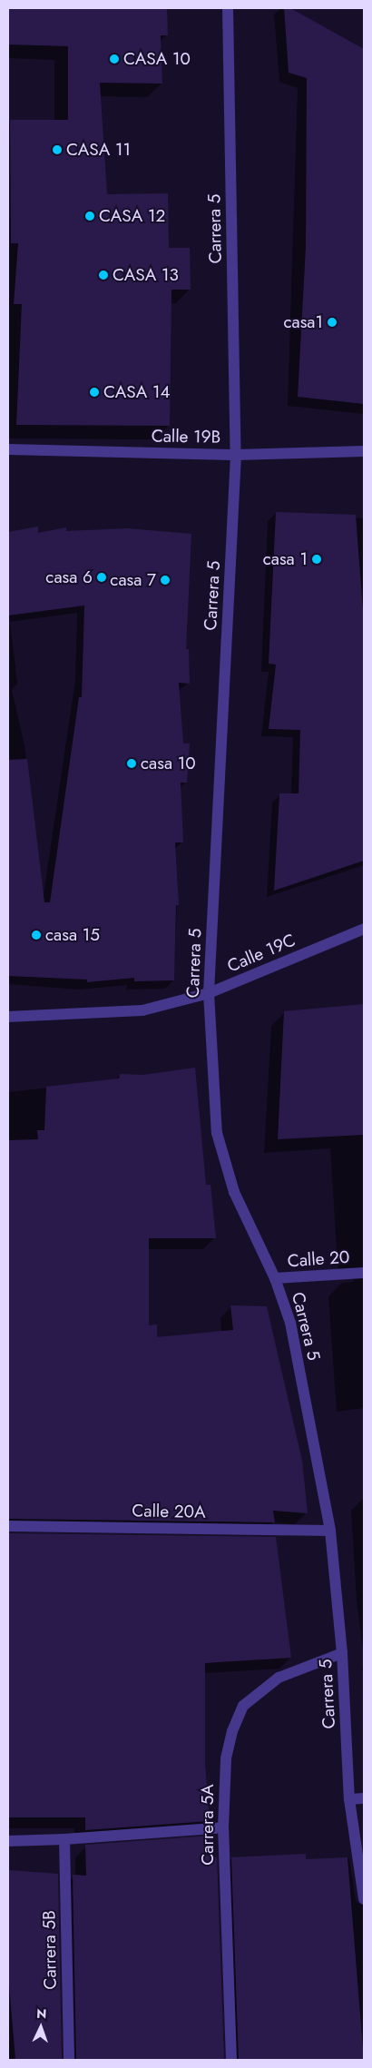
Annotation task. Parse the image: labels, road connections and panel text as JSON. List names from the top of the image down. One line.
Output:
{"streets":{"street":["Carrera 5","Calle 19B","Calle 19C","Calle 20","Calle 20A","Carrera 5A","Carrera 5B"]},"crossings":[["Carrera 5","Calle 19B"],["Carrera 5","Calle 19C"],["Carrera 5","Calle 20"],["Carrera 5","Calle 20A"],["Carrera 5","Carrera 5A"]],"places":["CASA 10","CASA 11","CASA 12","CASA 13","casa1","CASA 14","casa 1","casa 6","casa 7","casa 10","casa 15"],"north":"top"}
